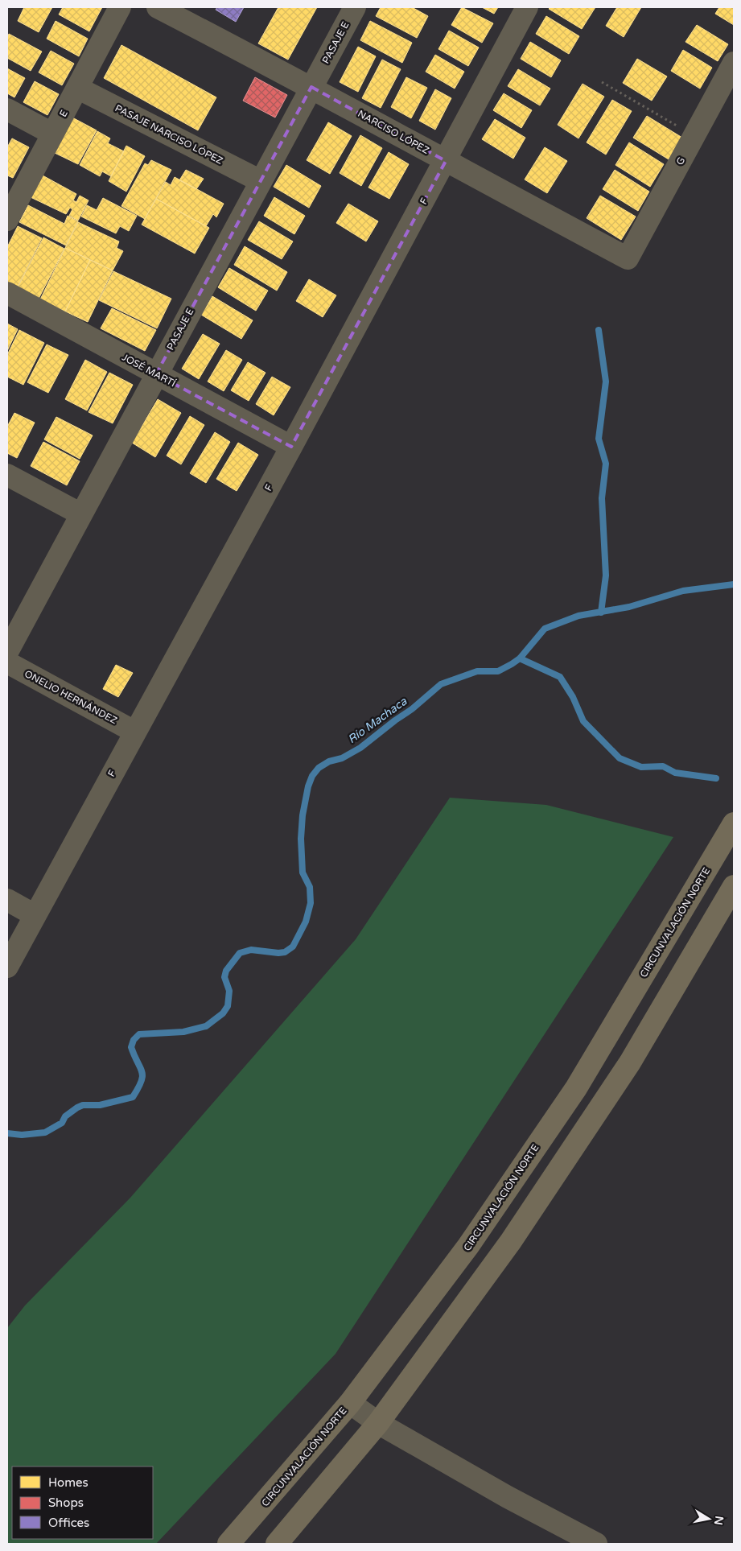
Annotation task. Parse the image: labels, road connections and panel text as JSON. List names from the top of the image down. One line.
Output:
{"streets":{"highway":["CIRCUNVALACIÓN NORTE"],"street":["PASAJE E","E","NARCISO LÓPEZ","PASAJE NARCISO LÓPEZ","G","F","JOSÉ MARTÍ","ONELIO HERNÁNDEZ"]},"crossings":[["PASAJE E","NARCISO LÓPEZ"],["PASAJE E","PASAJE NARCISO LÓPEZ"],["PASAJE E","JOSÉ MARTÍ"],["E","PASAJE NARCISO LÓPEZ"],["NARCISO LÓPEZ","G"],["NARCISO LÓPEZ","F"],["F","JOSÉ MARTÍ"],["F","ONELIO HERNÁNDEZ"]],"water":["Río Machaca"],"legend":["Homes","Shops","Offices"],"north":"right"}
